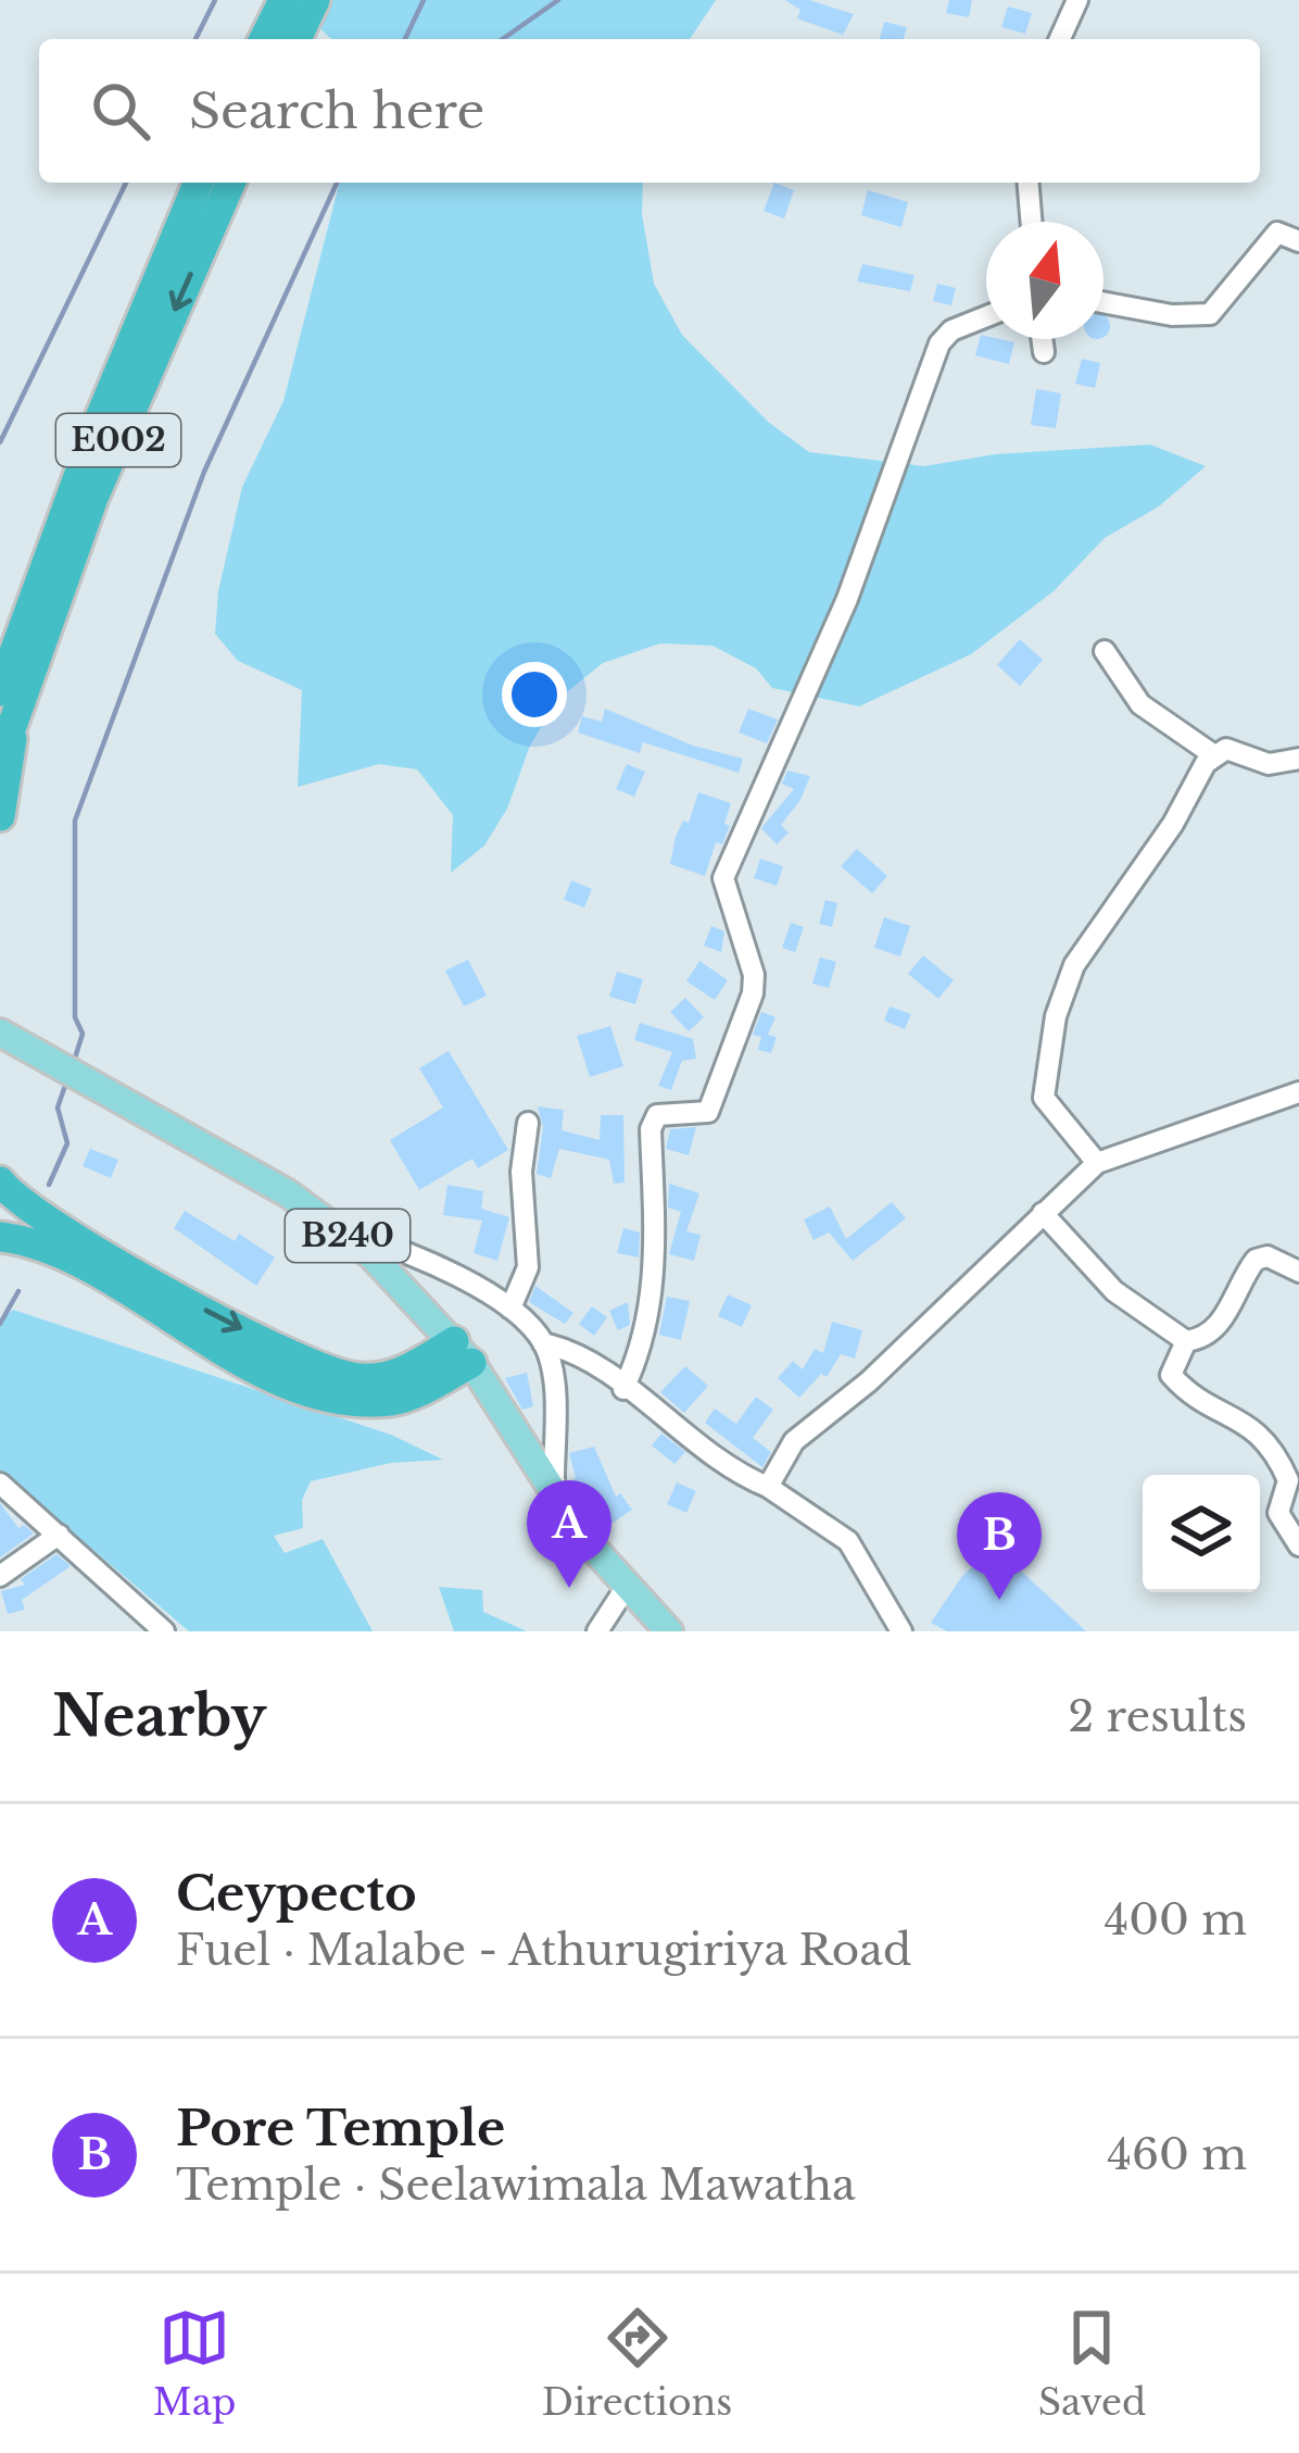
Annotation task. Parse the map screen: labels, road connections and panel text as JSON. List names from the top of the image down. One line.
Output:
{"streets":{"highway":["E002"],"main road":["B240"]},"north":"top","page":{"search":"Search here","pins":["A","B"],"heading":["Nearby","2 results"],"list":[{"mark":"A","name":"Ceypecto","note":"Fuel · Malabe - Athurugiriya Road","value":"400 m"},{"mark":"B","name":"Pore Temple","note":"Temple · Seelawimala Mawatha","value":"460 m"}],"nav":["Map","Directions","Saved"]}}
